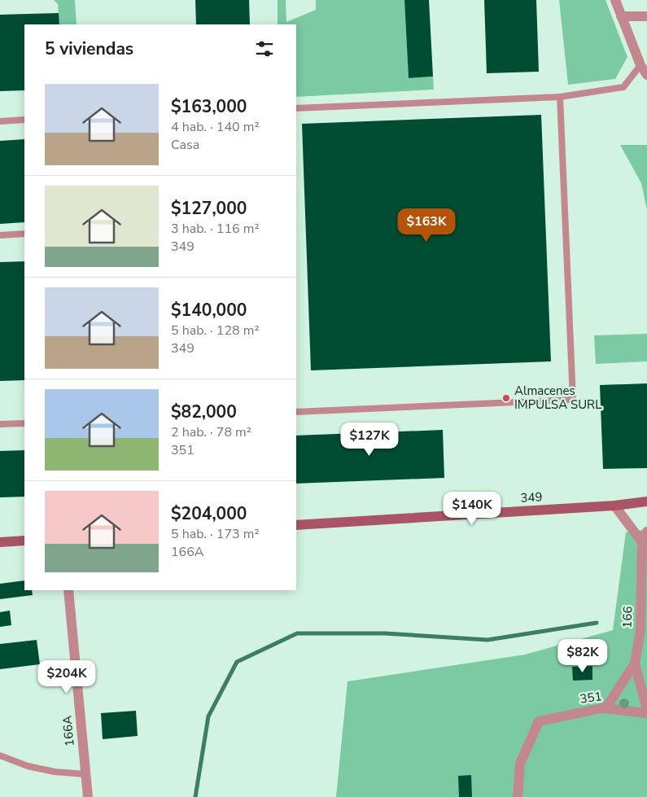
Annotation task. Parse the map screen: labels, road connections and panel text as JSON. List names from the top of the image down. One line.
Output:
{"streets":{"street":["349","166","351","166A"]},"crossings":[["166","351"]],"places":["Almacenes IMPULSA SURL"],"page":{"heading":"5 viviendas","list":[{"name":"$163,000","note":"4 hab. · 140 m² · Casa"},{"name":"$127,000","note":"3 hab. · 116 m² · 349"},{"name":"$140,000","note":"5 hab. · 128 m² · 349"},{"name":"$82,000","note":"2 hab. · 78 m² · 351"},{"name":"$204,000","note":"5 hab. · 173 m² · 166A"}],"price":["$163K","$127K","$140K","$82K","$204K"]}}
